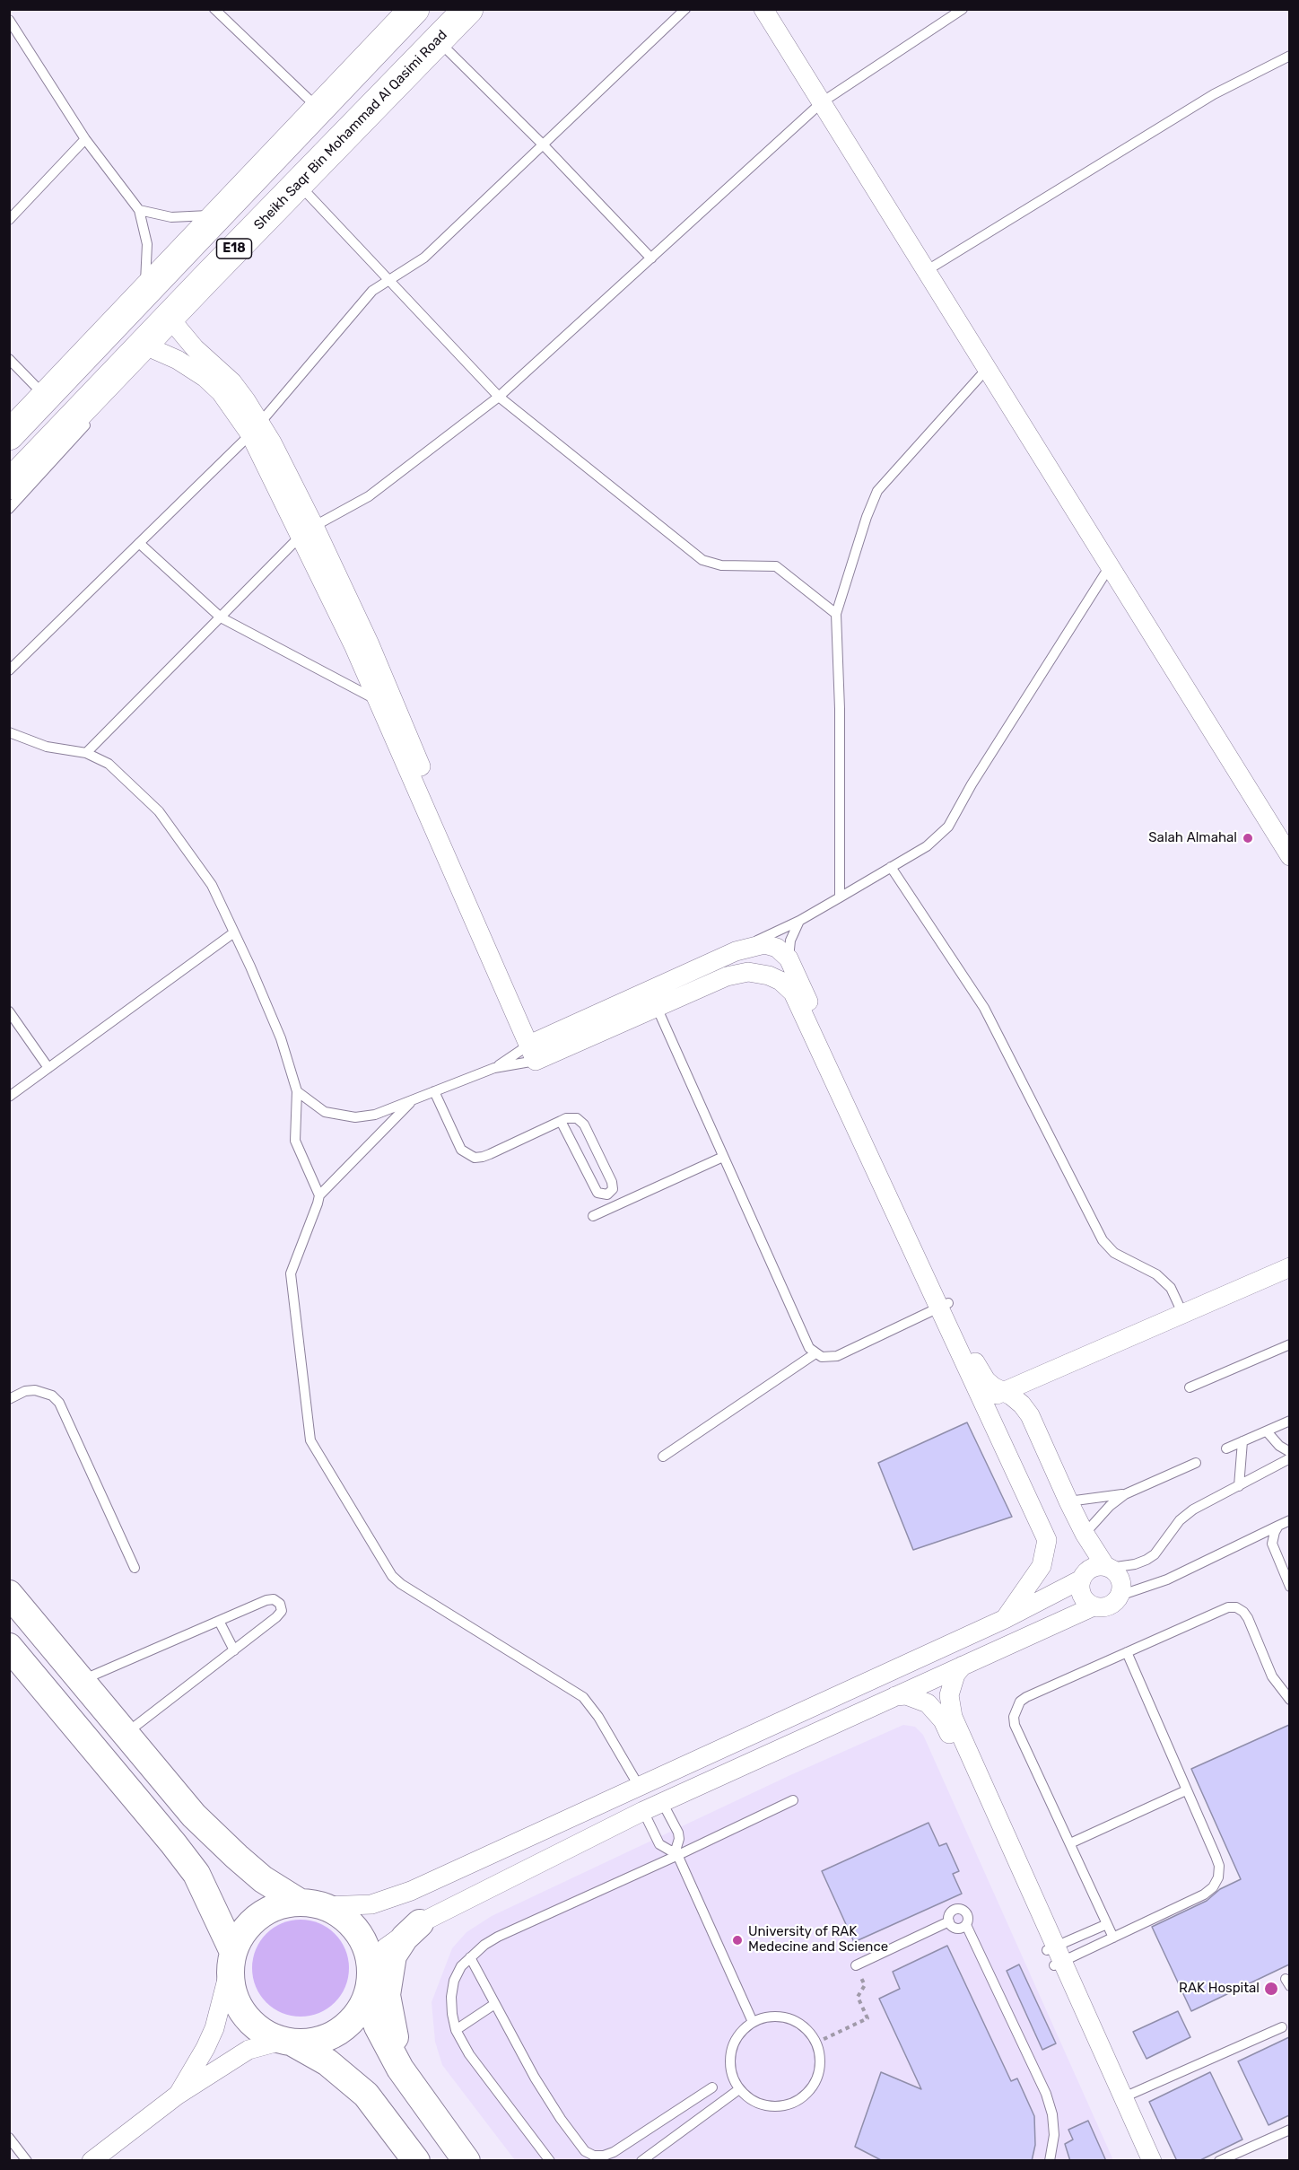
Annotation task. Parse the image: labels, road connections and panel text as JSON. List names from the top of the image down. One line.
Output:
{"streets":{"highway":["Sheikh Saqr Bin Mohammad Al Qasimi Road","E18"]},"places":["Salah Almahal","University of RAK Medecine and Science","RAK Hospital"]}
